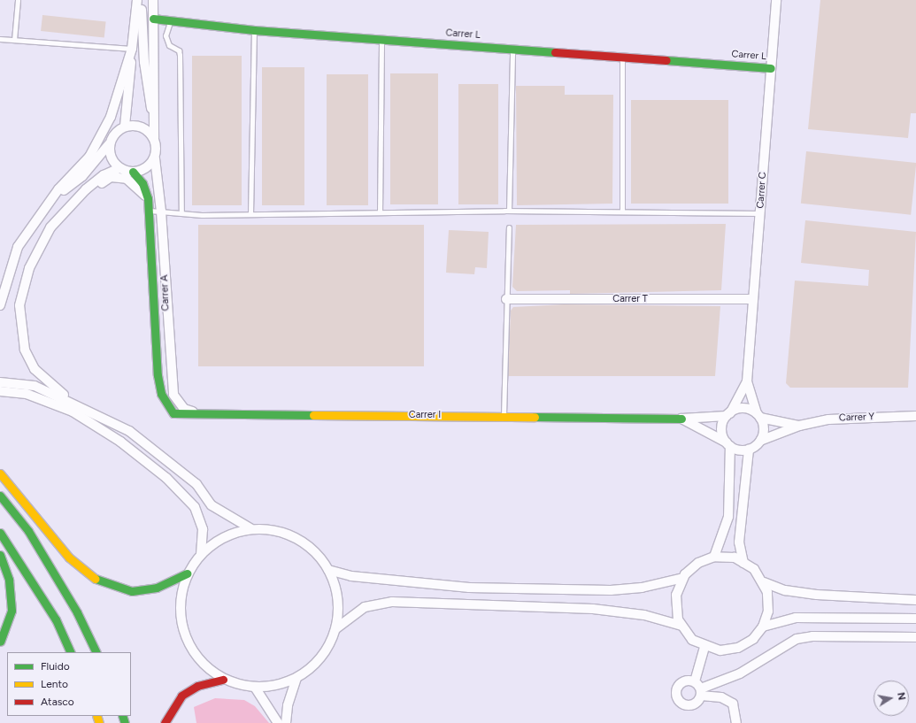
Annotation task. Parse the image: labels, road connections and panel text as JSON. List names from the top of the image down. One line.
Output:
{"streets":{"main road":["Carrer L","Carrer I"],"street":["Carrer C","Carrer A","Carrer T","Carrer Y"]},"crossings":[["Carrer L","Carrer C"],["Carrer C","Carrer T"],["Carrer C","Carrer I"],["Carrer C","Carrer Y"],["Carrer A","Carrer I"],["Carrer I","Carrer Y"]],"legend":["Fluido","Lento","Atasco"],"north":"right"}
